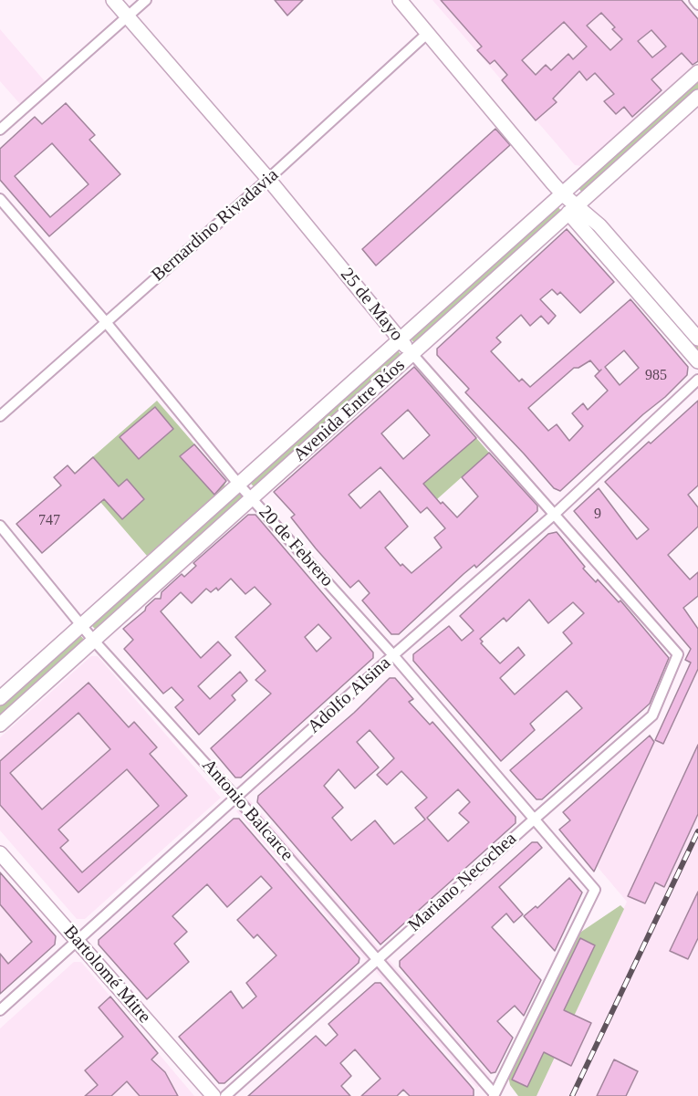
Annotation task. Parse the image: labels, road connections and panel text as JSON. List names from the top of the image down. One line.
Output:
{"streets":{"main road":["25 de Mayo","Avenida Entre Ríos","Bartolomé Mitre"],"street":["Bernardino Rivadavia","20 de Febrero","Adolfo Alsina","Antonio Balcarce","Mariano Necochea"]},"crossings":[["Bernardino Rivadavia","25 de Mayo"],["Bernardino Rivadavia","20 de Febrero"],["25 de Mayo","Avenida Entre Ríos"],["25 de Mayo","Adolfo Alsina"],["25 de Mayo","Mariano Necochea"],["Avenida Entre Ríos","20 de Febrero"],["Avenida Entre Ríos","Antonio Balcarce"],["20 de Febrero","Adolfo Alsina"],["20 de Febrero","Antonio Balcarce"],["20 de Febrero","Mariano Necochea"],["Adolfo Alsina","Antonio Balcarce"],["Adolfo Alsina","Bartolomé Mitre"],["Antonio Balcarce","Mariano Necochea"]],"house_numbers":["985","9","747"]}
